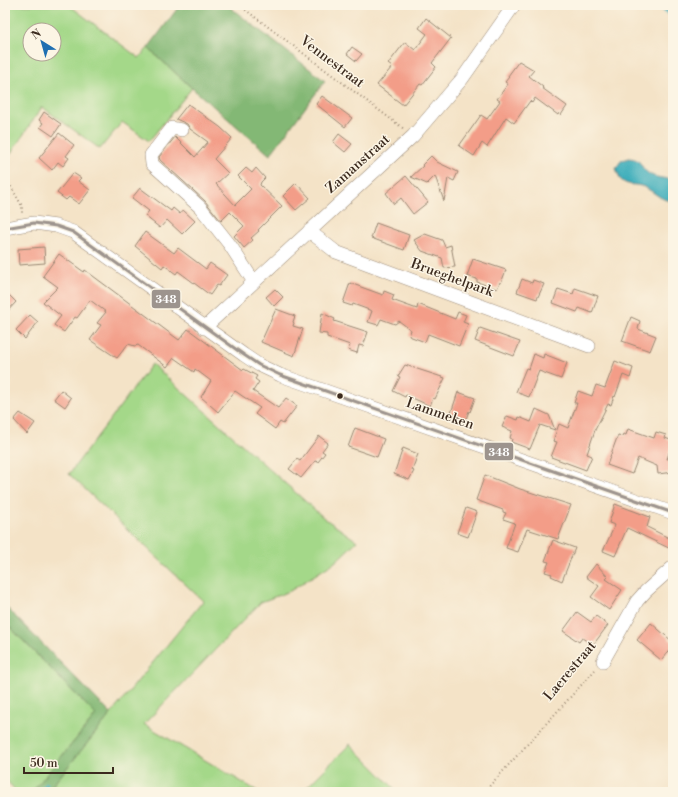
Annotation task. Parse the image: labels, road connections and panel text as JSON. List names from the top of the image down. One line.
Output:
{"streets":{"street":["Zamanstraat","Brueghelpark","Lammeken","Laerestraat"],"path":["Vennestraat"]},"crossings":[["Vennestraat","Zamanstraat"],["Zamanstraat","Brueghelpark"],["Zamanstraat","Lammeken"]],"lines":["transit line 348"],"scale_bar":"50 m","north":"top left"}
